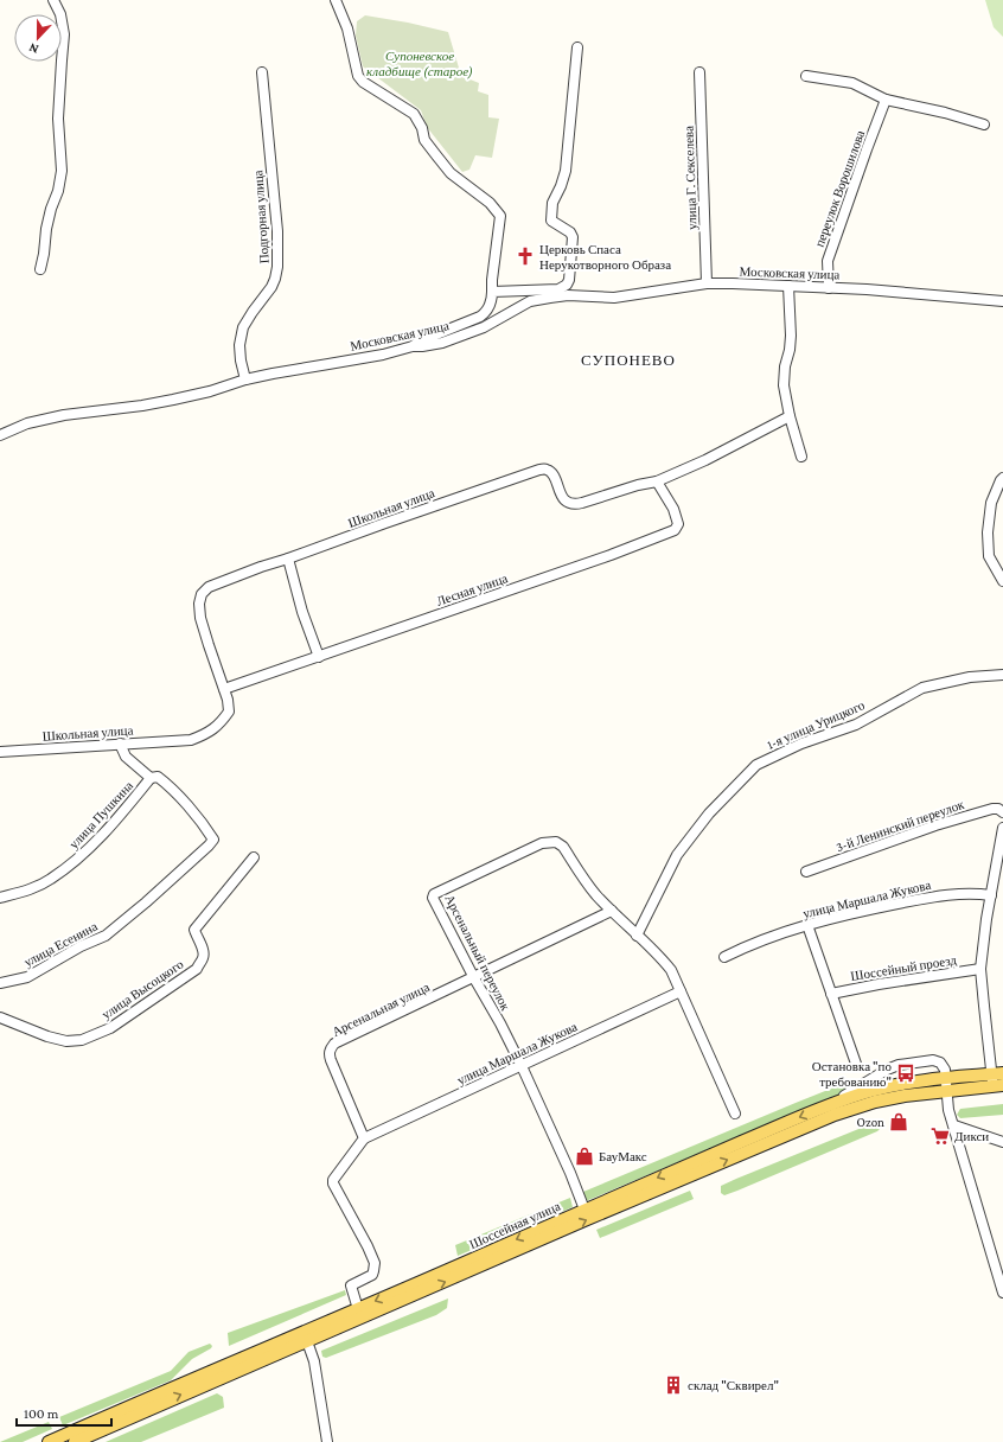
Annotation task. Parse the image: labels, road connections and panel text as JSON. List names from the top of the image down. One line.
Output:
{"streets":{"main road":["Шоссейная улица"],"street":["улица Г. Секселева","переулок Ворошилова","Подгорная улица","Московская улица","Школьная улица","Лесная улица","1-я улица Урицкого","улица Пушкина","3-й Ленинский переулок","улица Маршала Жукова","улица Есенина","Арсенальный переулок","Шоссейный проезд","улица Высоцкого","Арсенальная улица"]},"crossings":[["улица Г. Секселева","Московская улица"],["переулок Ворошилова","Московская улица"],["Подгорная улица","Московская улица"],["Школьная улица","Лесная улица"],["Школьная улица","улица Пушкина"],["1-я улица Урицкого","Арсенальный переулок"],["улица Пушкина","улица Есенина"],["улица Маршала Жукова","Арсенальный переулок"],["улица Маршала Жукова","Арсенальная улица"],["Арсенальный переулок","Арсенальная улица"],["Арсенальный переулок","Шоссейная улица"]],"districts":["СУПОНЕВО"],"parks":["Супоневское кладбище (старое)"],"places":{"church":["Церковь Спаса Нерукотворного Образа"],"bus stop":["Остановка \"по требованию\""],"shop":["Ozon","БауМакс"],"supermarket":["Дикси"],"building":["склад \"Сквирел\""]},"scale_bar":"100 m","north":"bottom"}
